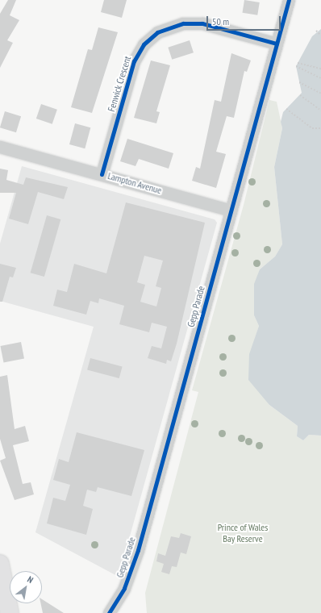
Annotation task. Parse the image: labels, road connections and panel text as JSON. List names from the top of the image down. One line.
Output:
{"streets":{"street":["Fenwick Crescent","Lampton Avenue","Gepp Parade"]},"crossings":[["Fenwick Crescent","Lampton Avenue"],["Fenwick Crescent","Gepp Parade"],["Lampton Avenue","Gepp Parade"]],"parks":["Prince of Wales Bay Reserve"],"scale_bar":"50 m","north":"top right"}
